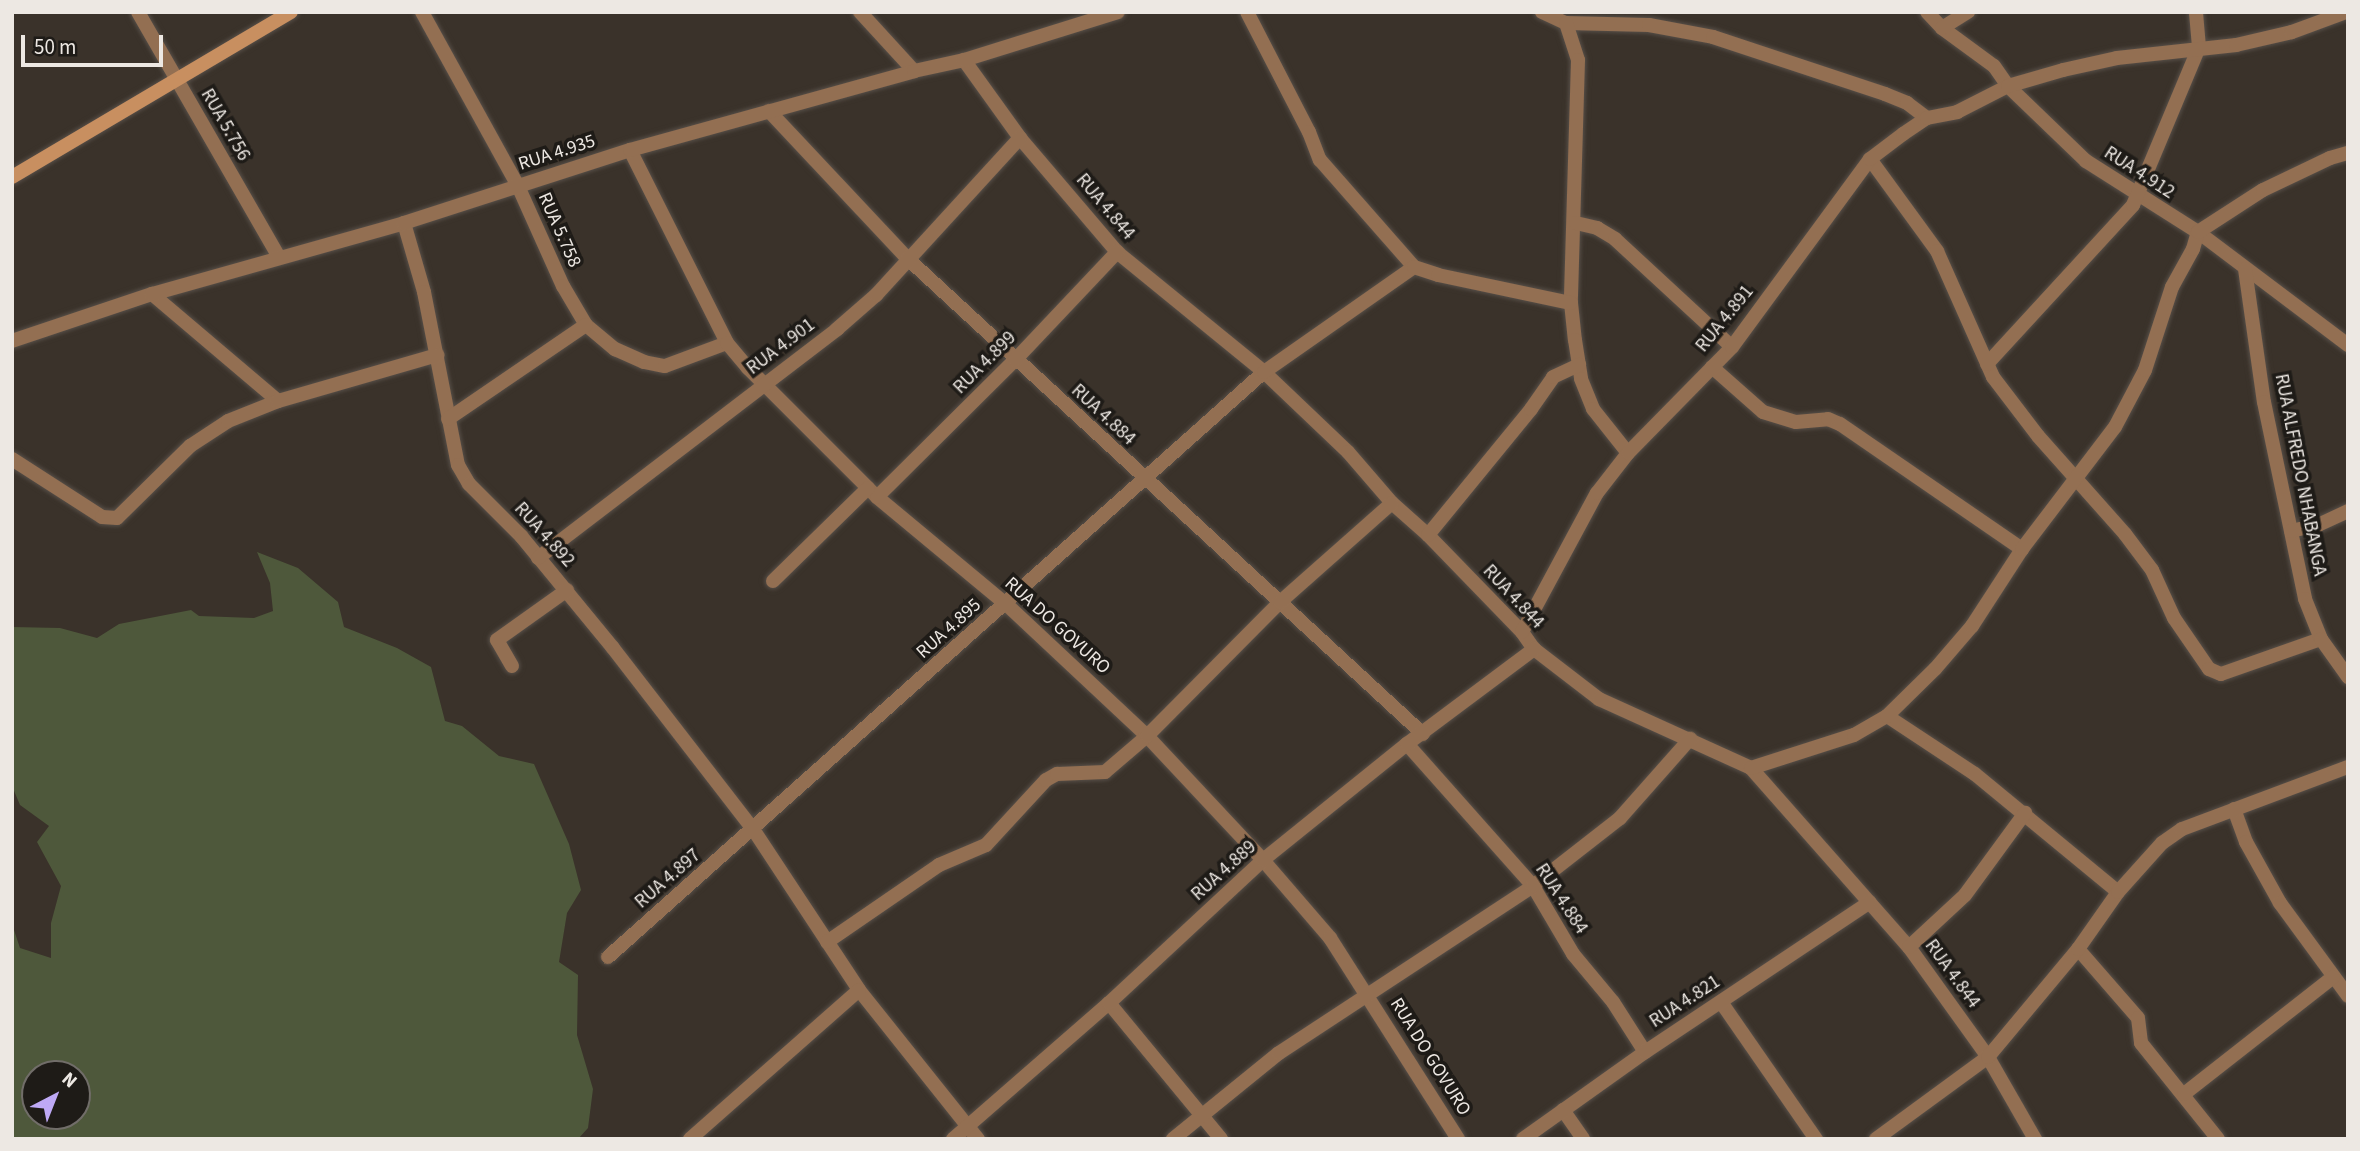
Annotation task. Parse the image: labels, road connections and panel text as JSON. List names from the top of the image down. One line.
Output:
{"streets":{"street":["RUA 5.756","RUA 4.935","RUA 4.912","RUA 4.844","RUA 5.758","RUA 4.891","RUA 4.901","RUA 4.899","RUA 4.884","RUA ALFREDO NHABANGA","RUA 4.892","RUA DO GOVURO","RUA 4.895","RUA 4.889","RUA 4.897","RUA 4.821"]},"crossings":[["RUA 5.756","RUA 4.935"],["RUA 4.935","RUA 4.844"],["RUA 4.935","RUA 5.758"],["RUA 4.935","RUA 4.884"],["RUA 4.935","RUA 4.892"],["RUA 4.935","RUA DO GOVURO"],["RUA 4.912","RUA 4.891"],["RUA 4.912","RUA ALFREDO NHABANGA"],["RUA 4.844","RUA 4.891"],["RUA 4.844","RUA 4.901"],["RUA 4.844","RUA 4.899"],["RUA 4.844","RUA 4.895"],["RUA 4.844","RUA 4.889"],["RUA 4.844","RUA 4.821"],["RUA 5.758","RUA DO GOVURO"],["RUA 4.901","RUA 4.884"],["RUA 4.901","RUA 4.892"],["RUA 4.901","RUA DO GOVURO"],["RUA 4.899","RUA 4.884"],["RUA 4.899","RUA DO GOVURO"],["RUA 4.884","RUA 4.895"],["RUA 4.884","RUA 4.889"],["RUA 4.884","RUA 4.821"],["RUA 4.892","RUA 4.895"],["RUA 4.892","RUA 4.889"],["RUA 4.892","RUA 4.897"],["RUA DO GOVURO","RUA 4.895"],["RUA DO GOVURO","RUA 4.889"],["RUA 4.895","RUA 4.897"]],"scale_bar":"50 m","north":"top right"}
